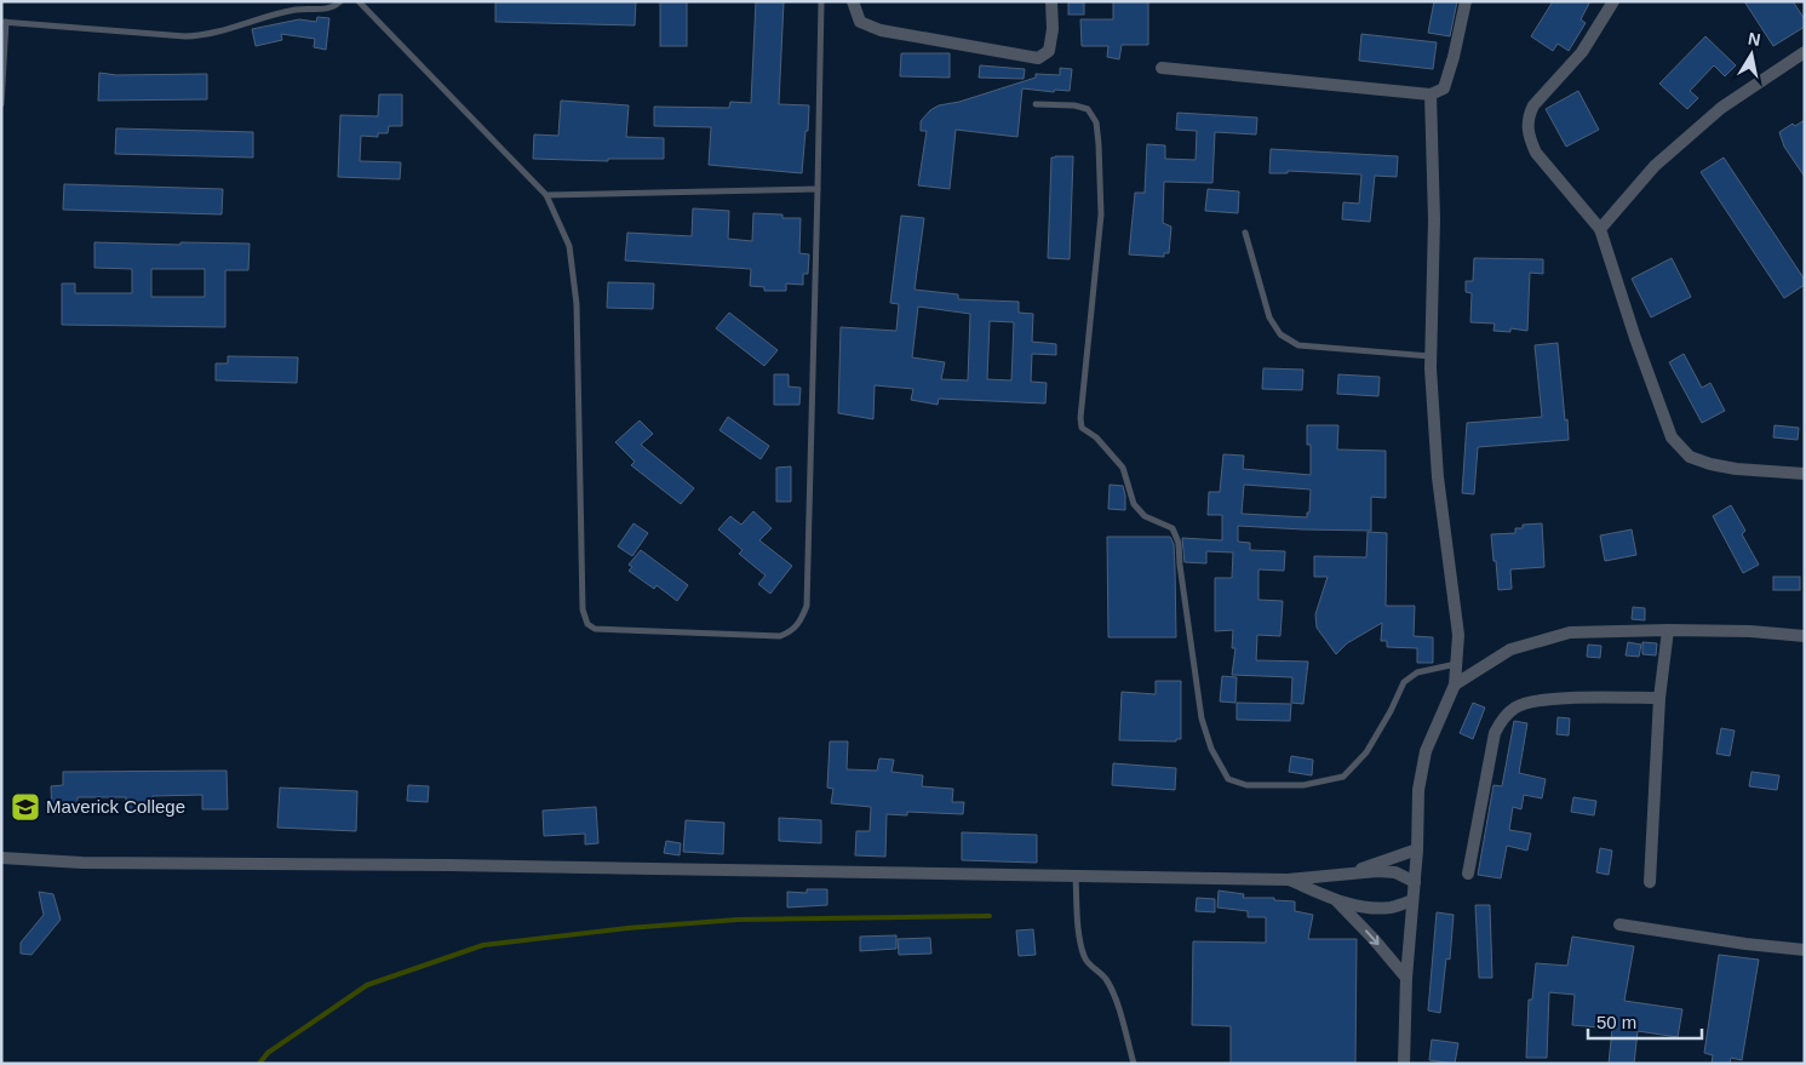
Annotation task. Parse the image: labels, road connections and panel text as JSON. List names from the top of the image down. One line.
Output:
{"places":{"school or university":["Maverick College"]},"scale_bar":"50 m","north":"top"}
